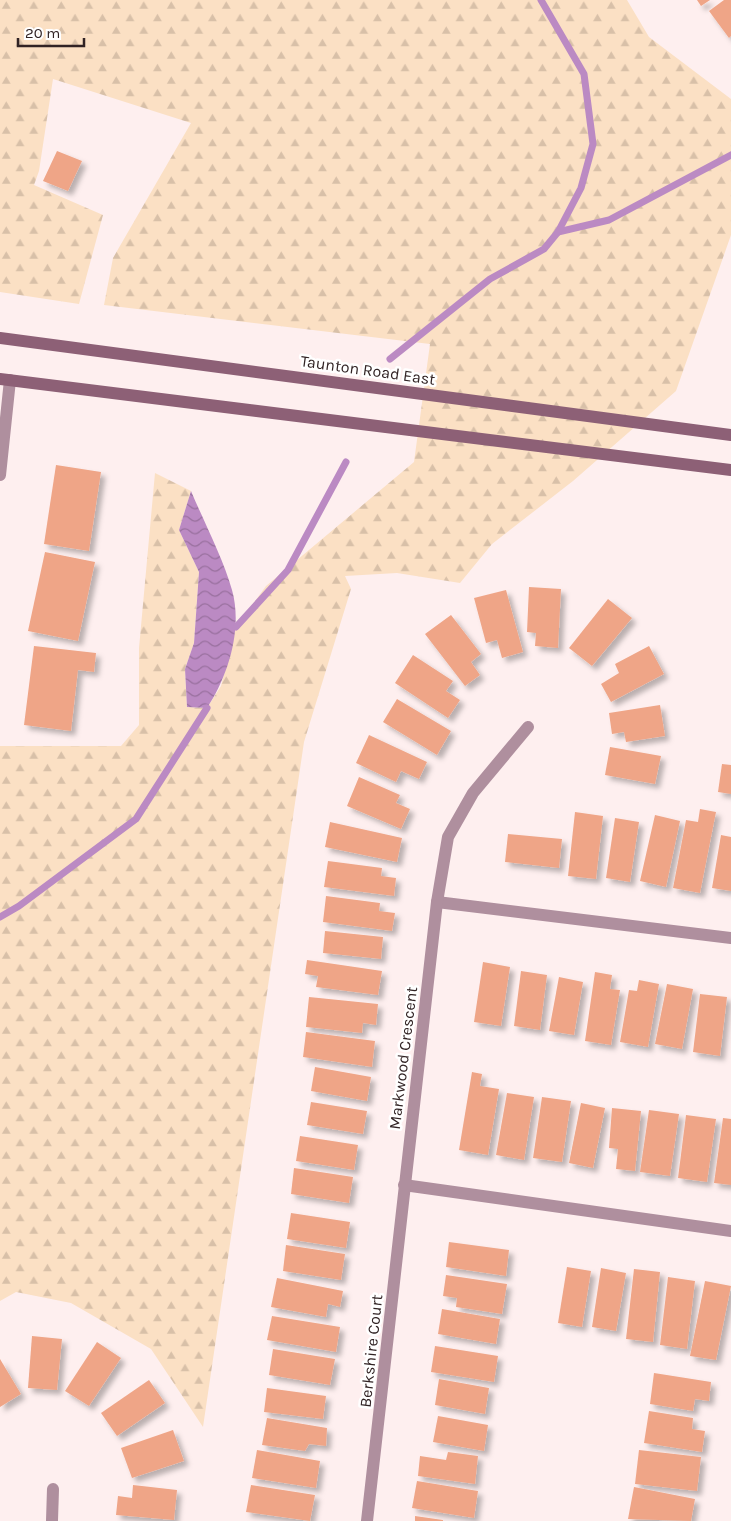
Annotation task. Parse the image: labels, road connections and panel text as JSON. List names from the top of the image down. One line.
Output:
{"streets":{"main road":["Taunton Road East"],"street":["Markwood Crescent","Berkshire Court"]},"crossings":[["Markwood Crescent","Berkshire Court"]],"scale_bar":"20 m"}
